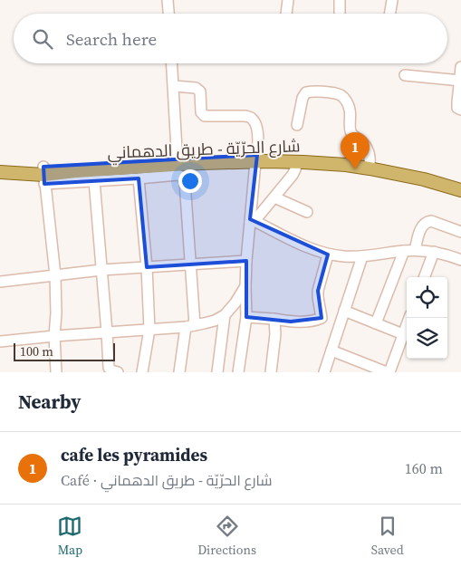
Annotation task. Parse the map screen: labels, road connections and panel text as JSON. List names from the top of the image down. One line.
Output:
{"streets":{"main road":["شارع الحرّيّة - طريق الدهماني"]},"scale_bar":"100 m","page":{"search":"Search here","pins":"1","scale":"100 m","heading":"Nearby","list":[{"mark":"1","name":"cafe les pyramides","note":"Café · شارع الحرّيّة - طريق الدهماني","value":"160 m"}],"nav":["Map","Directions","Saved"]}}
